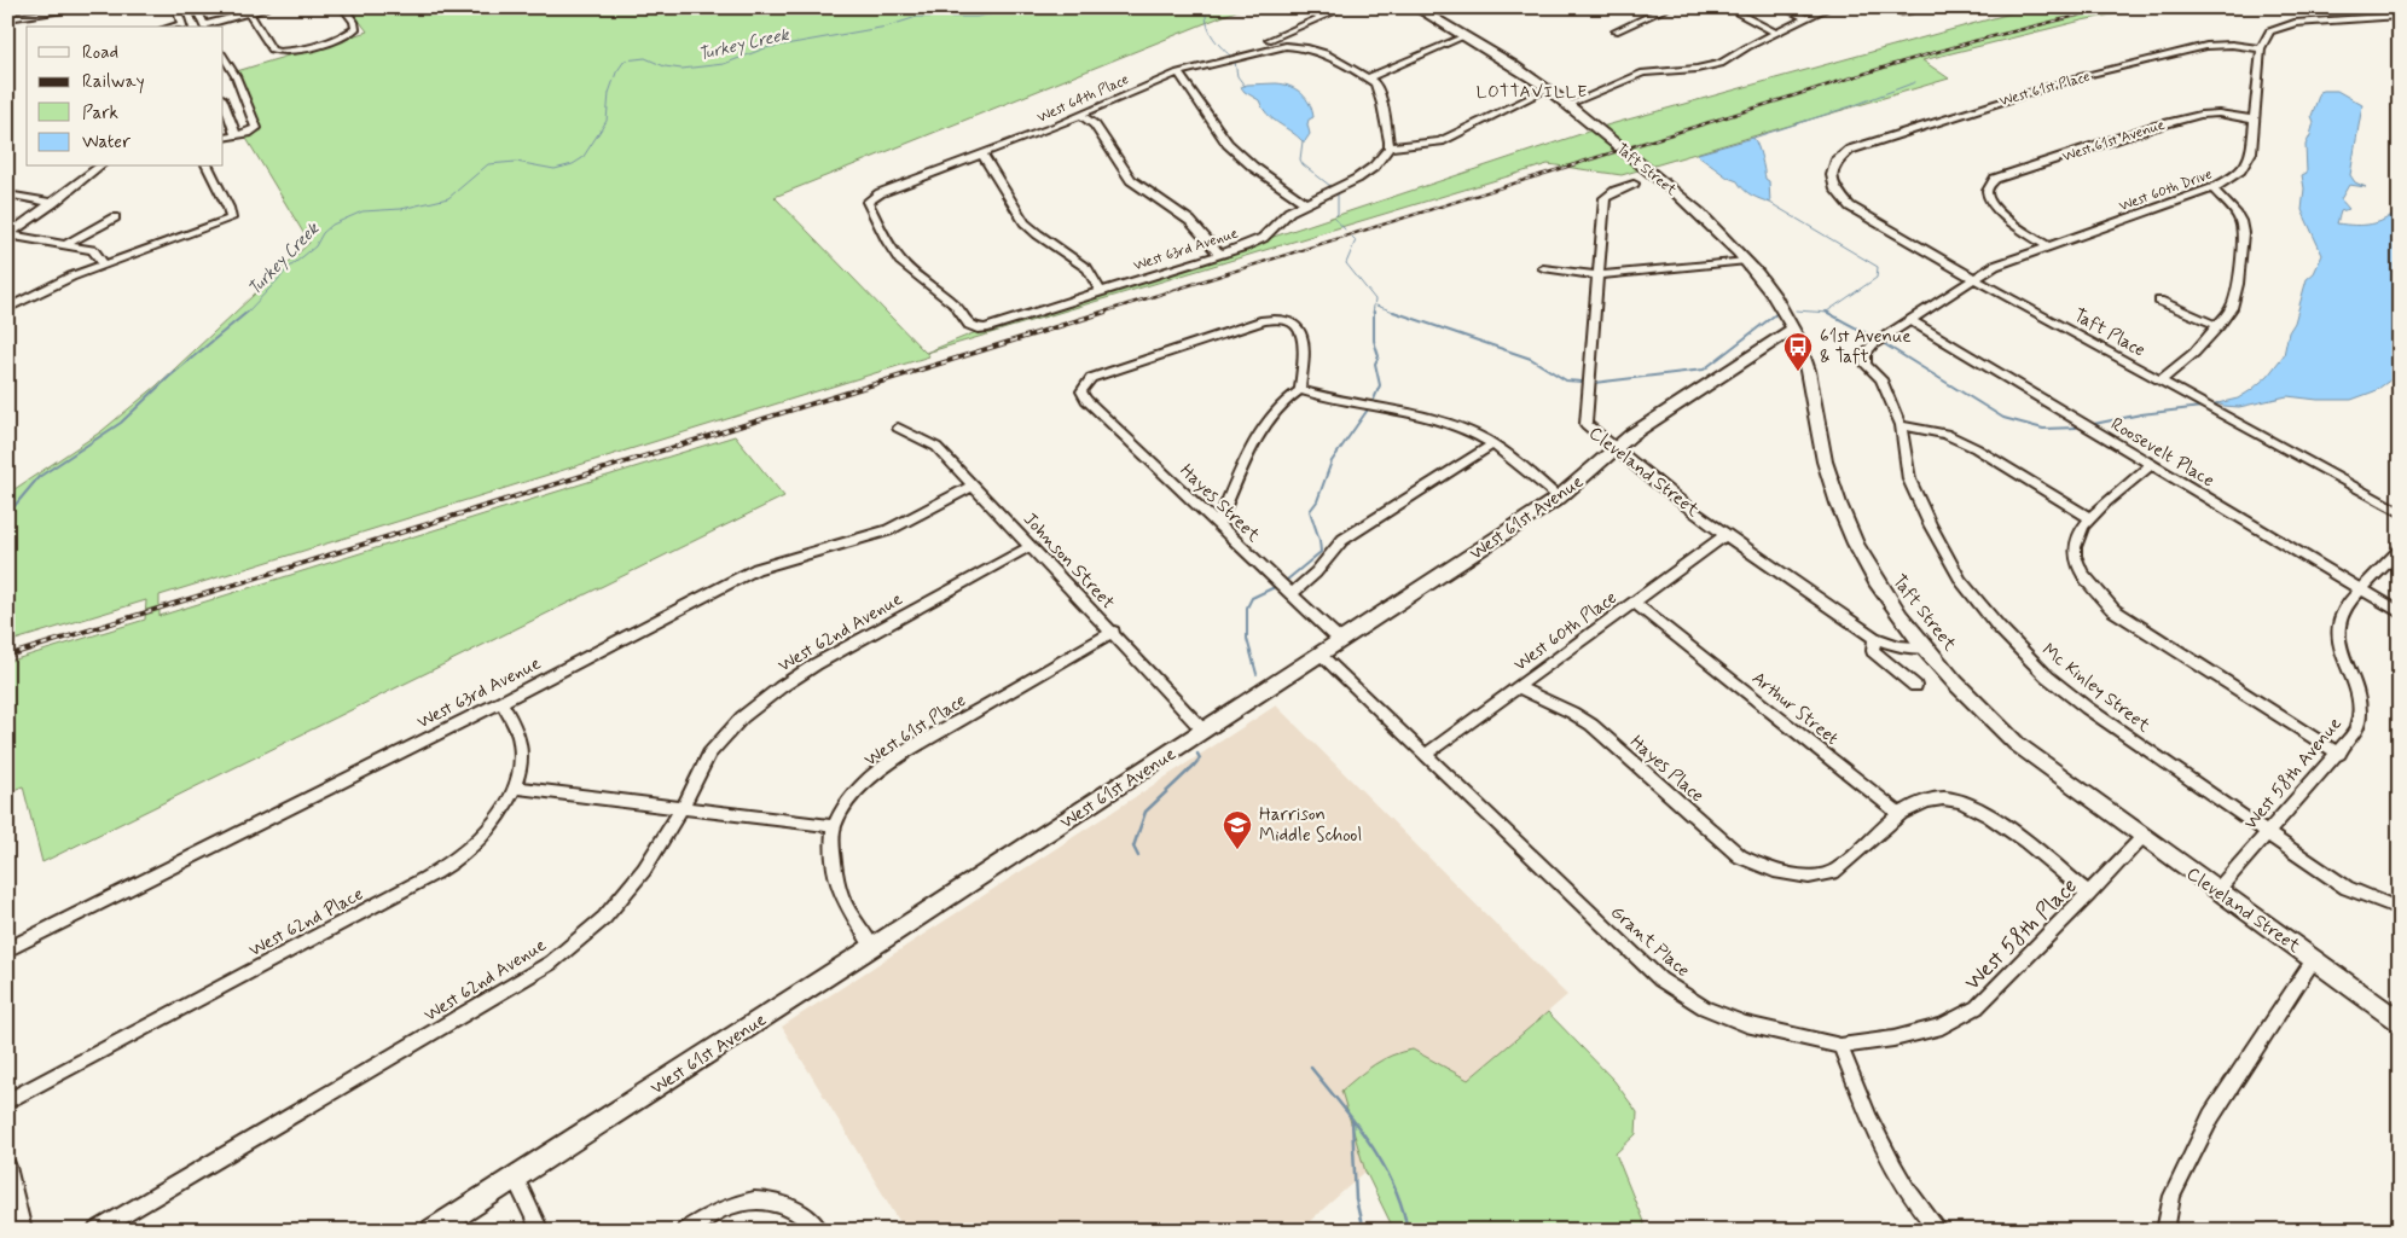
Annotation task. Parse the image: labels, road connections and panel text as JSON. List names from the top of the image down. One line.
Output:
{"streets":{"main road":["West 61st Avenue","Taft Street","Cleveland Street"],"street":["West 61st Place","West 64th Place","West 60th Drive","West 63rd Avenue","Taft Place","Roosevelt Place","Hayes Street","Johnson Street","West 60th Place","West 62nd Avenue","Mc Kinley Street","Arthur Street","Hayes Place","West 58th Avenue","West 62nd Place","West 58th Place","Grant Place"]},"crossings":[["West 61st Place","West 60th Drive"],["West 61st Place","Taft Place"],["West 61st Place","Johnson Street"],["West 64th Place","West 63rd Avenue"],["West 61st Avenue","Taft Street"],["West 61st Avenue","West 60th Drive"],["West 61st Avenue","Cleveland Street"],["West 61st Avenue","Hayes Street"],["West 61st Avenue","Johnson Street"],["West 61st Avenue","Grant Place"],["Taft Street","Cleveland Street"],["West 60th Drive","Taft Place"],["West 60th Drive","Roosevelt Place"],["West 60th Drive","Mc Kinley Street"],["West 63rd Avenue","Johnson Street"],["West 63rd Avenue","West 62nd Place"],["Roosevelt Place","West 58th Avenue"],["Cleveland Street","West 60th Place"],["Cleveland Street","West 58th Avenue"],["Cleveland Street","West 58th Place"],["Johnson Street","West 62nd Avenue"],["West 60th Place","Arthur Street"],["West 60th Place","Hayes Place"],["West 60th Place","Grant Place"],["Mc Kinley Street","West 58th Avenue"],["Arthur Street","Hayes Place"],["West 58th Place","Grant Place"]],"districts":["LOTTAVILLE"],"water":["Turkey Creek"],"places":{"bus stop":["61st Avenue & Taft"],"school or university":["Harrison Middle School"]},"legend":["Road","Railway","Park","Water"]}
